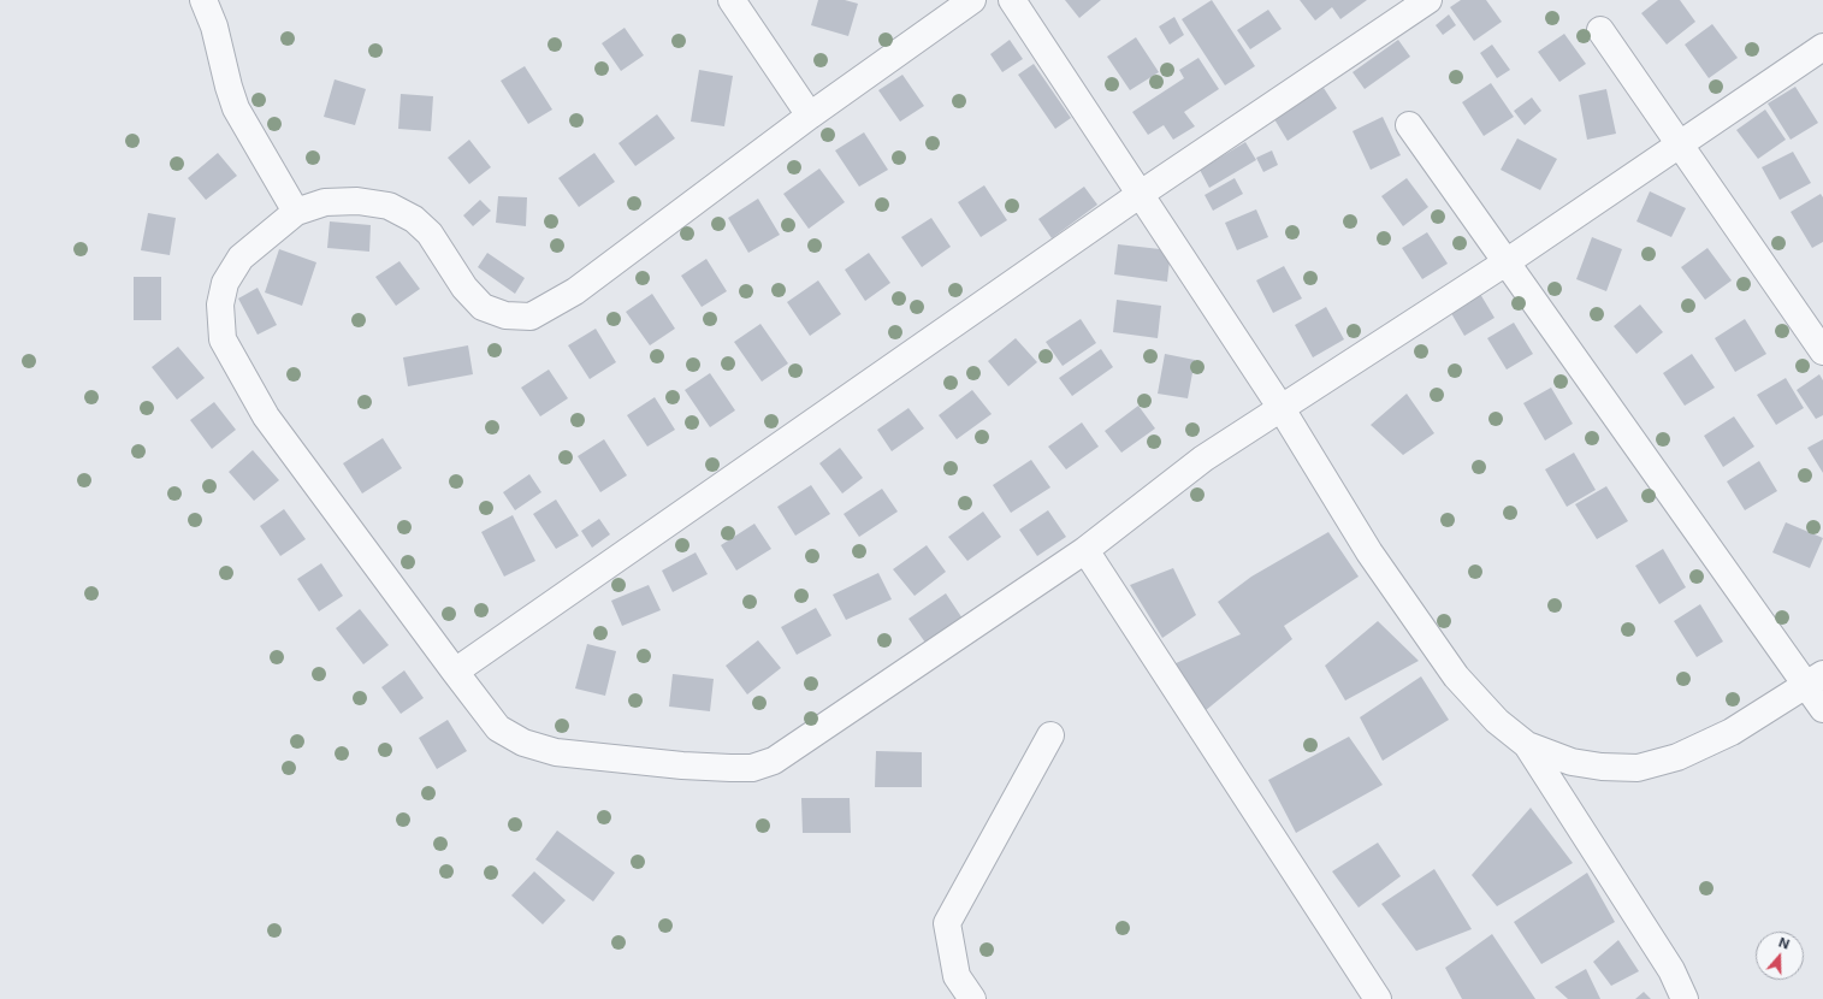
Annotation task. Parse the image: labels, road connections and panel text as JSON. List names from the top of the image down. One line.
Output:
{"north":"top"}
